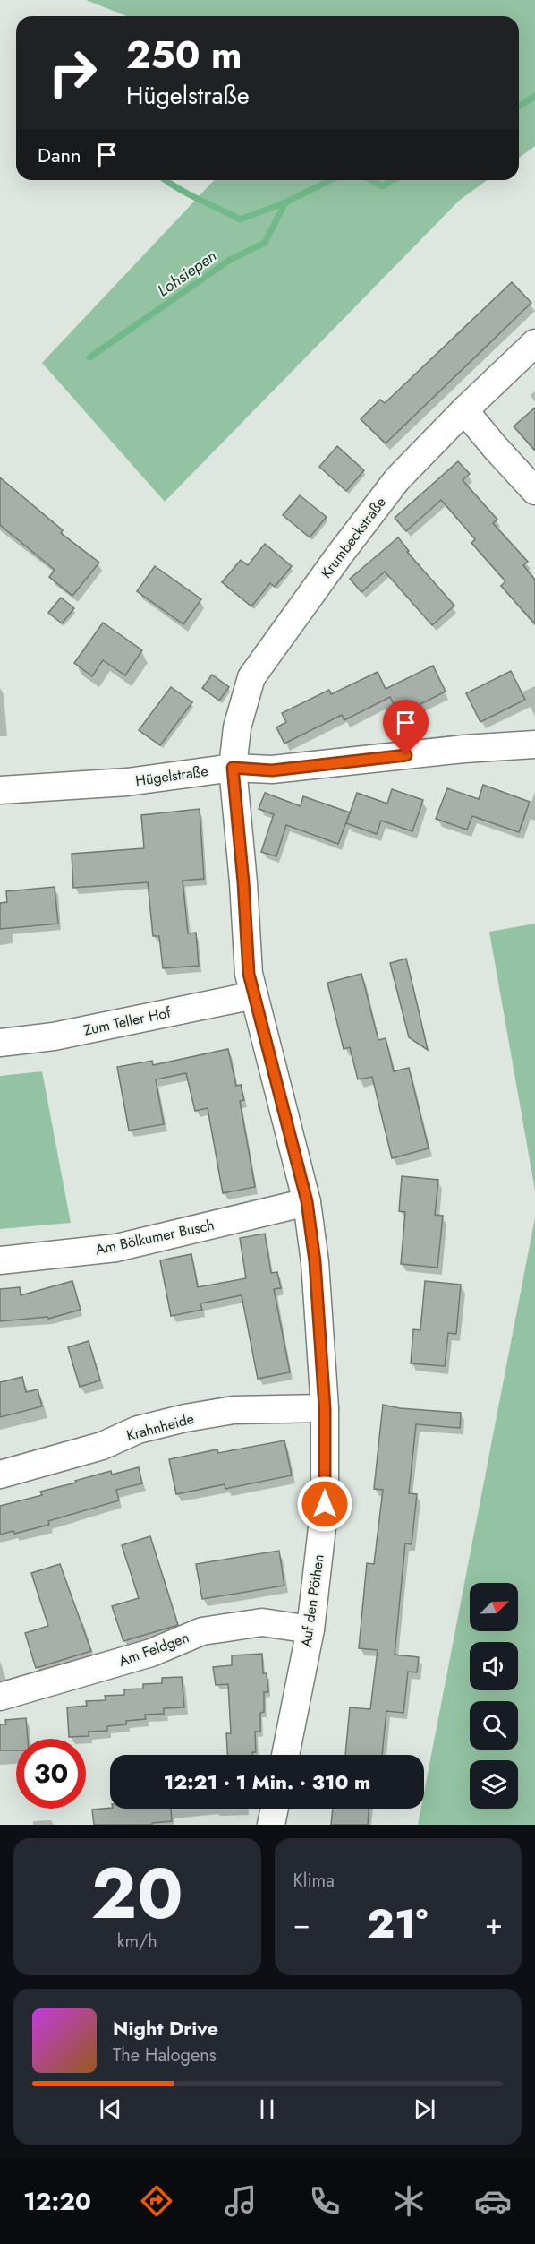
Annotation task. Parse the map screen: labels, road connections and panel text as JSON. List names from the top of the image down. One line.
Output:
{"streets":{"street":["Krumbeckstraße","Hügelstraße","Zum Teller Hof","Am Bölkumer Busch","Krahnheide","Auf den Pöthen","Am Feldgen"]},"crossings":[["Krumbeckstraße","Hügelstraße"],["Krumbeckstraße","Auf den Pöthen"],["Hügelstraße","Auf den Pöthen"],["Zum Teller Hof","Auf den Pöthen"],["Am Bölkumer Busch","Auf den Pöthen"],["Krahnheide","Auf den Pöthen"],["Auf den Pöthen","Am Feldgen"]],"water":["Lohsiepen"],"north":"top right","page":{"turn":["250 m","Hügelstraße"],"then":"Dann","limit":"30","trip":"12:21 · 1 Min. · 310 m","tile":[["20","km/h"],"Klima"],"heat":["−","21°","+"],"song":["Night Drive","The Halogens"],"tabs":"12:20"}}
